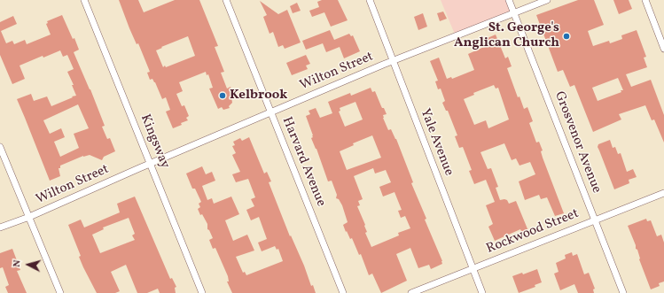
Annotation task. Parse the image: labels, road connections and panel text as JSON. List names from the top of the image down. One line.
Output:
{"streets":{"street":["Wilton Street","Kingsway","Yale Avenue","Grosvenor Avenue","Harvard Avenue","Rockwood Street"]},"crossings":[["Wilton Street","Kingsway"],["Wilton Street","Yale Avenue"],["Wilton Street","Grosvenor Avenue"],["Wilton Street","Harvard Avenue"],["Yale Avenue","Rockwood Street"],["Grosvenor Avenue","Rockwood Street"]],"places":["St. George's Anglican Church","Kelbrook"],"north":"left"}
